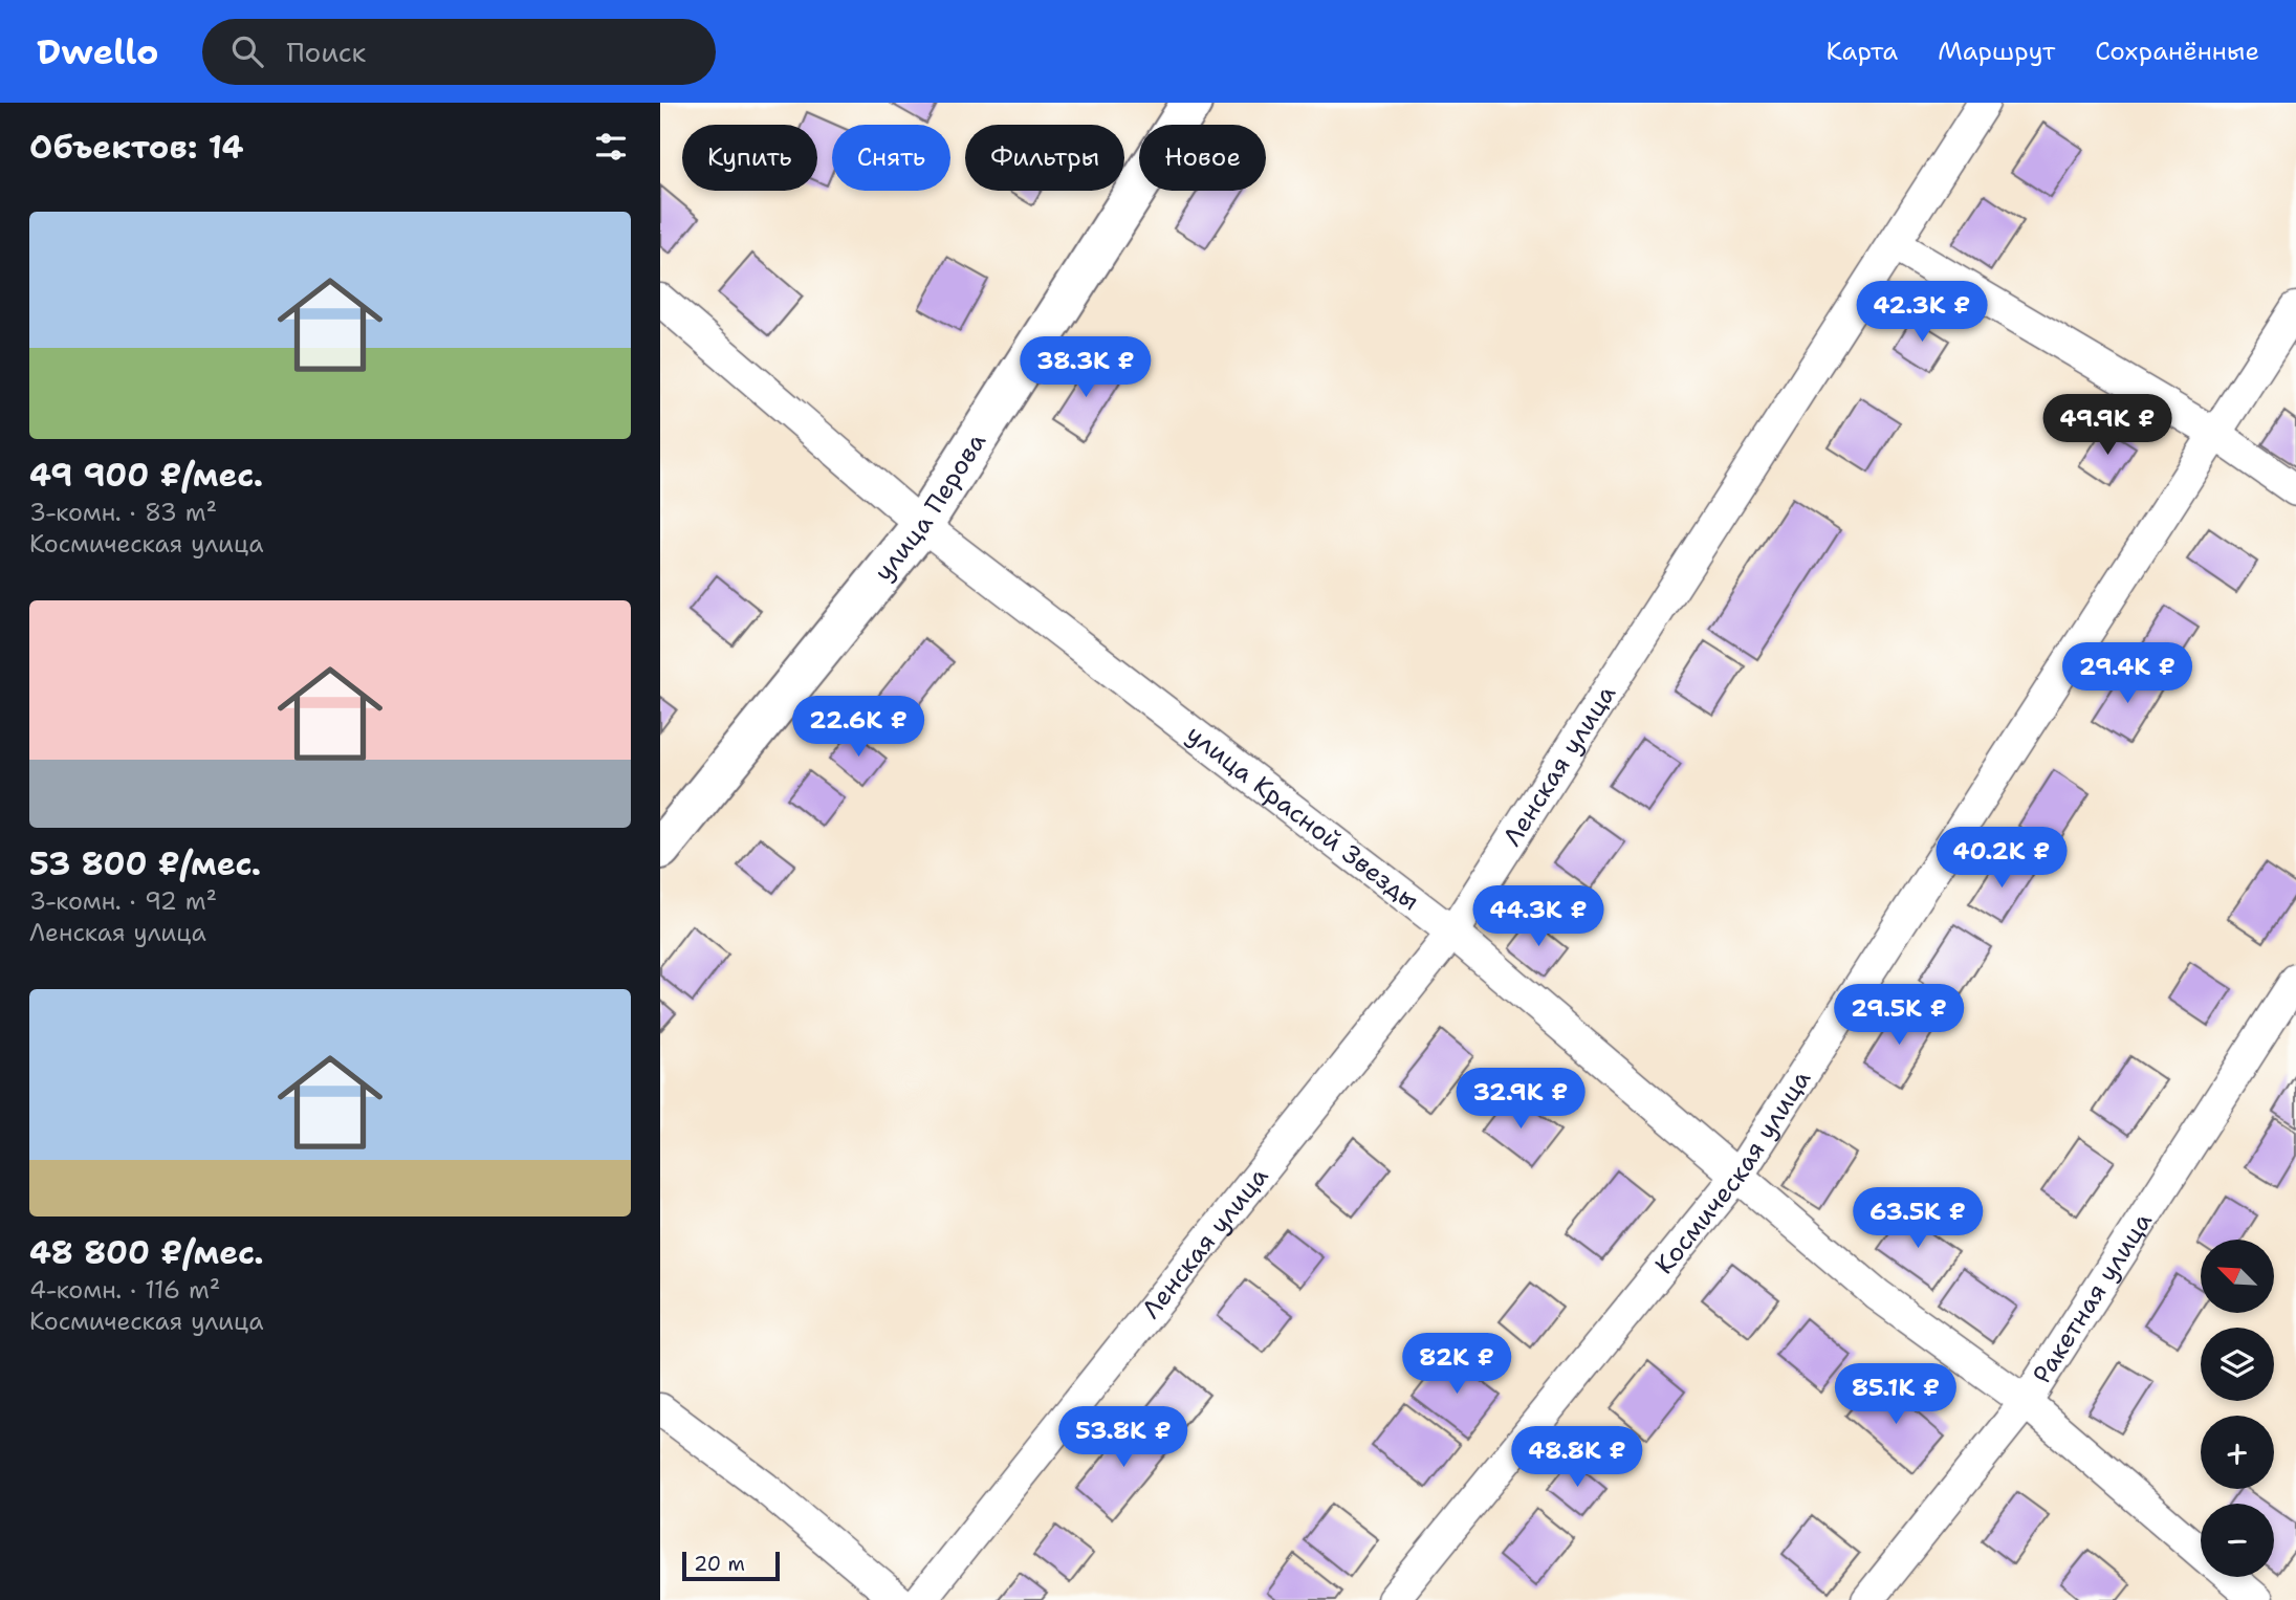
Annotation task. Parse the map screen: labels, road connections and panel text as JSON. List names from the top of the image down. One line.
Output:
{"streets":{"main road":["улица Перова"],"street":["Ленская улица","улица Красной Звезды","Космическая улица","Ракетная улица"]},"crossings":[["улица Перова","улица Красной Звезды"],["Ленская улица","улица Красной Звезды"],["улица Красной Звезды","Космическая улица"],["улица Красной Звезды","Ракетная улица"]],"scale_bar":"20 m","north":"top left","page":{"header":"Dwello","search":"Поиск","nav":["Карта","Маршрут","Сохранённые"],"heading":"Объектов: 14","chip":["Купить","Снять","Фильтры","Новое"],"list":[{"name":"49 900 ₽/мес.","note":"3-комн. · 83 m² · Космическая улица"},{"name":"53 800 ₽/мес.","note":"3-комн. · 92 m² · Ленская улица"},{"name":"48 800 ₽/мес.","note":"4-комн. · 116 m² · Космическая улица"}],"price":["42.3K ₽","38.3K ₽","49.9K ₽","29.4K ₽","22.6K ₽","40.2K ₽","44.3K ₽","29.5K ₽","32.9K ₽","63.5K ₽","82K ₽","85.1K ₽","53.8K ₽","48.8K ₽"],"map_buttons":["+","−"],"scale":"20 m"}}
